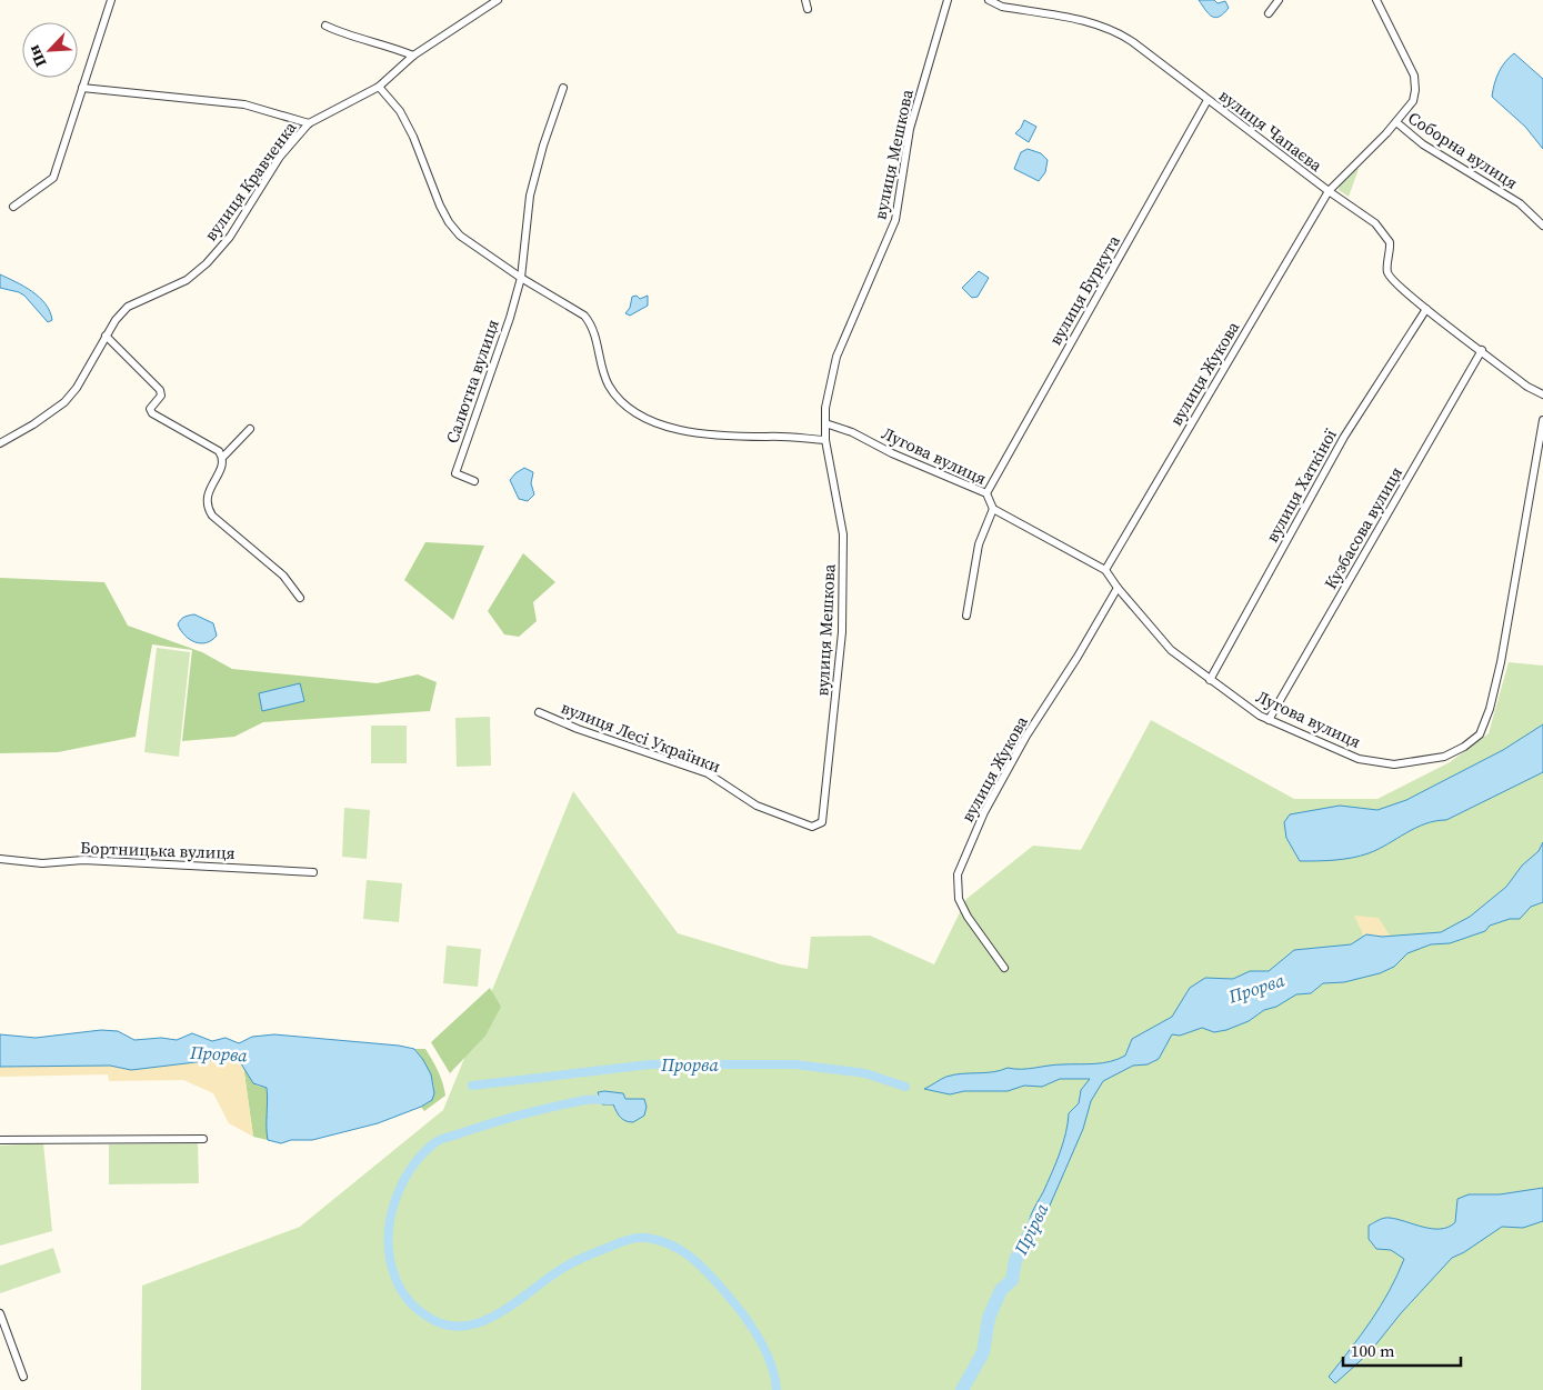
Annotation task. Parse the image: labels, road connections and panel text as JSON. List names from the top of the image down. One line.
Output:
{"streets":{"street":["вулиця Чапаєва","Соборна вулиця","вулиця Мешкова","вулиця Кравченка","вулиця Буркута","вулиця Жукова","Салютна вулиця","Лугова вулиця","вулиця Хаткіної","Кузбасова вулиця","вулиця Лесі Українки","Бортницька вулиця"]},"crossings":[["вулиця Чапаєва","вулиця Буркута"],["вулиця Чапаєва","вулиця Жукова"],["вулиця Чапаєва","вулиця Хаткіної"],["вулиця Чапаєва","Кузбасова вулиця"],["Соборна вулиця","вулиця Жукова"],["вулиця Мешкова","Лугова вулиця"],["вулиця Мешкова","вулиця Лесі Українки"],["вулиця Буркута","Лугова вулиця"],["вулиця Жукова","Лугова вулиця"],["Лугова вулиця","вулиця Хаткіної"],["Лугова вулиця","Кузбасова вулиця"]],"water":["Прорва","Прірва"],"scale_bar":"100 m","north":"bottom left"}
